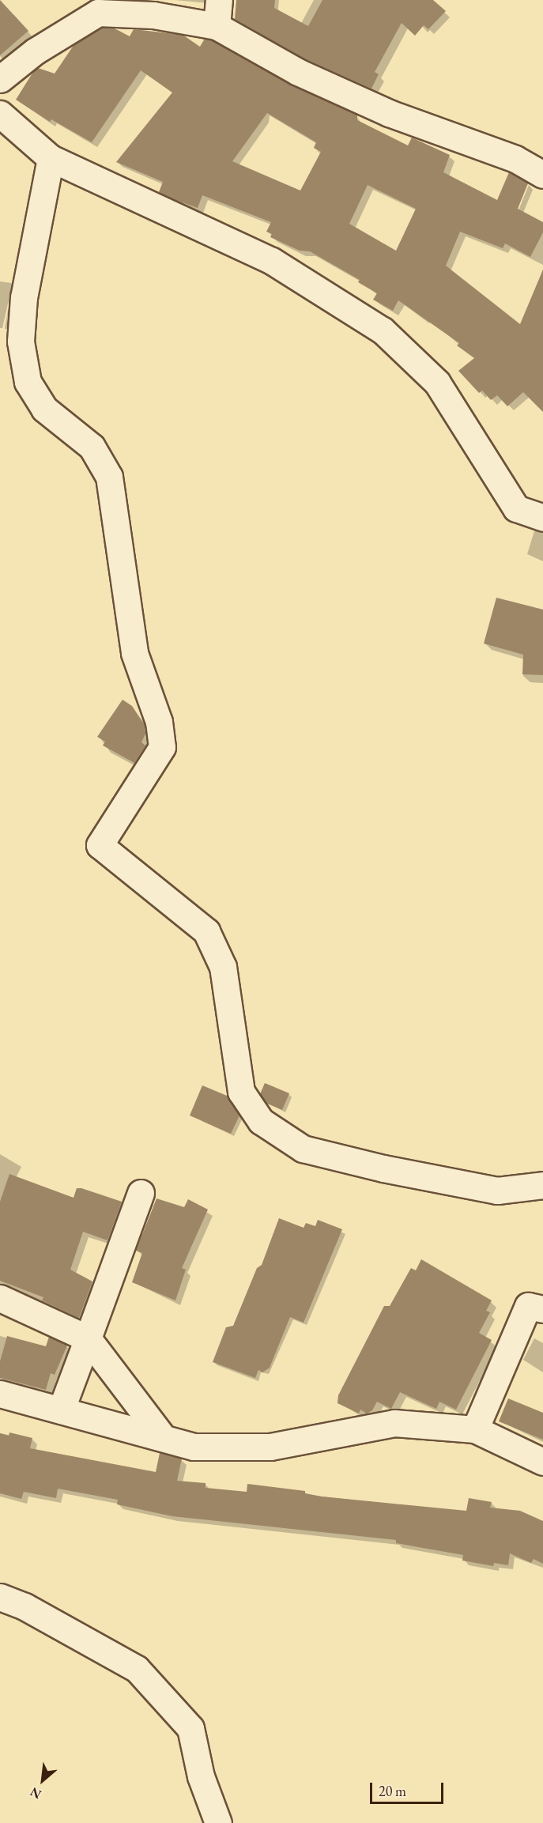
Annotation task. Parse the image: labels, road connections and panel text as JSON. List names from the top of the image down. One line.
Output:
{"scale_bar":"20 m","north":"bottom left"}
